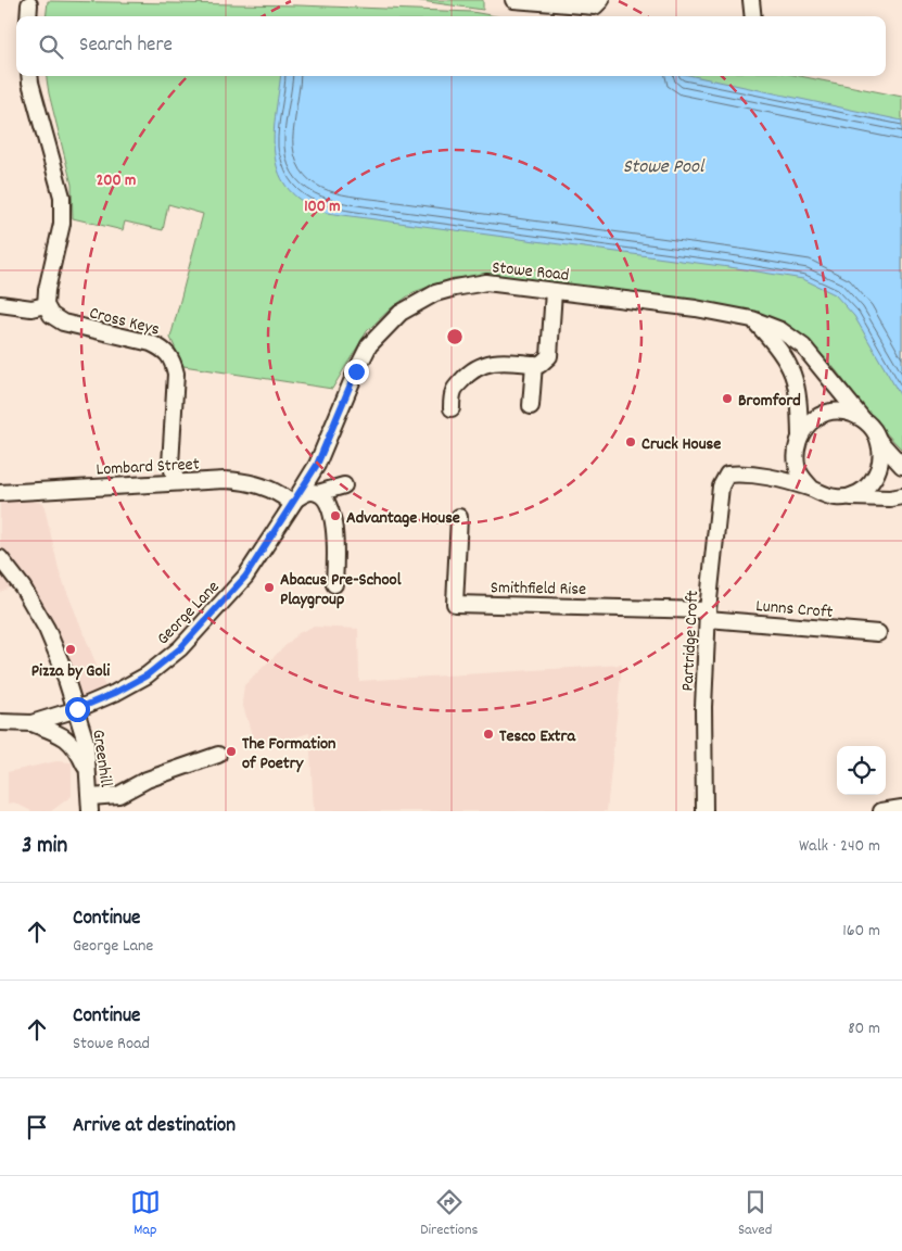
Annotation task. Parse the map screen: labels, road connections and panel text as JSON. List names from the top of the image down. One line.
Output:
{"streets":{"street":["Stowe Road","Cross Keys","Lombard Street","Smithfield Rise","Lunns Croft","George Lane","Partridge Croft","Greenhill"]},"crossings":[["Stowe Road","Lombard Street"],["Stowe Road","George Lane"],["Cross Keys","Lombard Street"],["Lombard Street","George Lane"],["Smithfield Rise","Lunns Croft"],["Smithfield Rise","Partridge Croft"],["Lunns Croft","Partridge Croft"],["George Lane","Greenhill"]],"water":["Stowe Pool"],"places":["Bromford","Cruck House","Advantage House","Abacus Pre-School Playgroup","Pizza by Goli","Tesco Extra","The Formation of Poetry"],"page":{"search":"Search here","heading":["3 min","Walk · 240 m"],"list":[["Continue","George Lane","160 m"],["Continue","Stowe Road","80 m"],"Arrive at destination"],"nav":["Map","Directions","Saved"]},"rings":["200 m","100 m"]}
